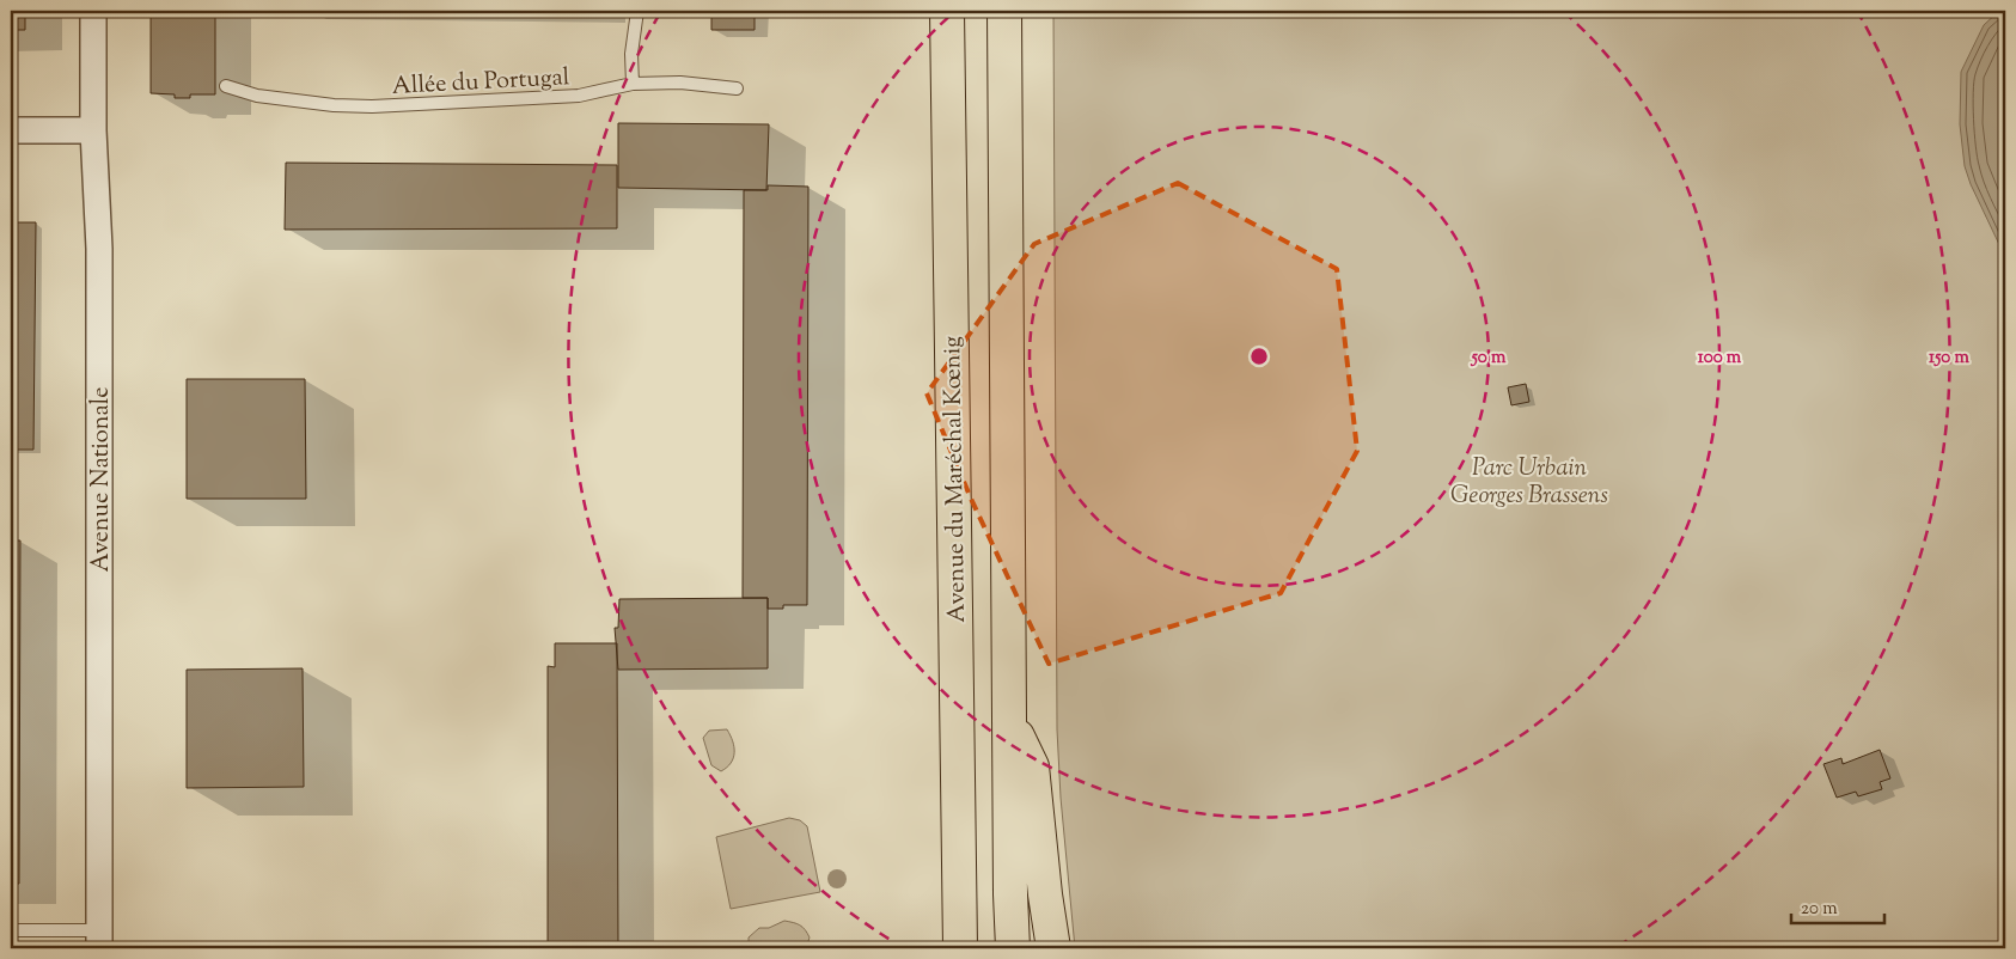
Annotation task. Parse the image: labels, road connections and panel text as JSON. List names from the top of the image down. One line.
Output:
{"streets":{"main road":["Avenue du Maréchal Kœnig"],"street":["Avenue Nationale"],"lane":["Allée du Portugal"]},"parks":["Parc Urbain Georges Brassens"],"scale_bar":"20 m","rings":["50 m","100 m","150 m"]}
